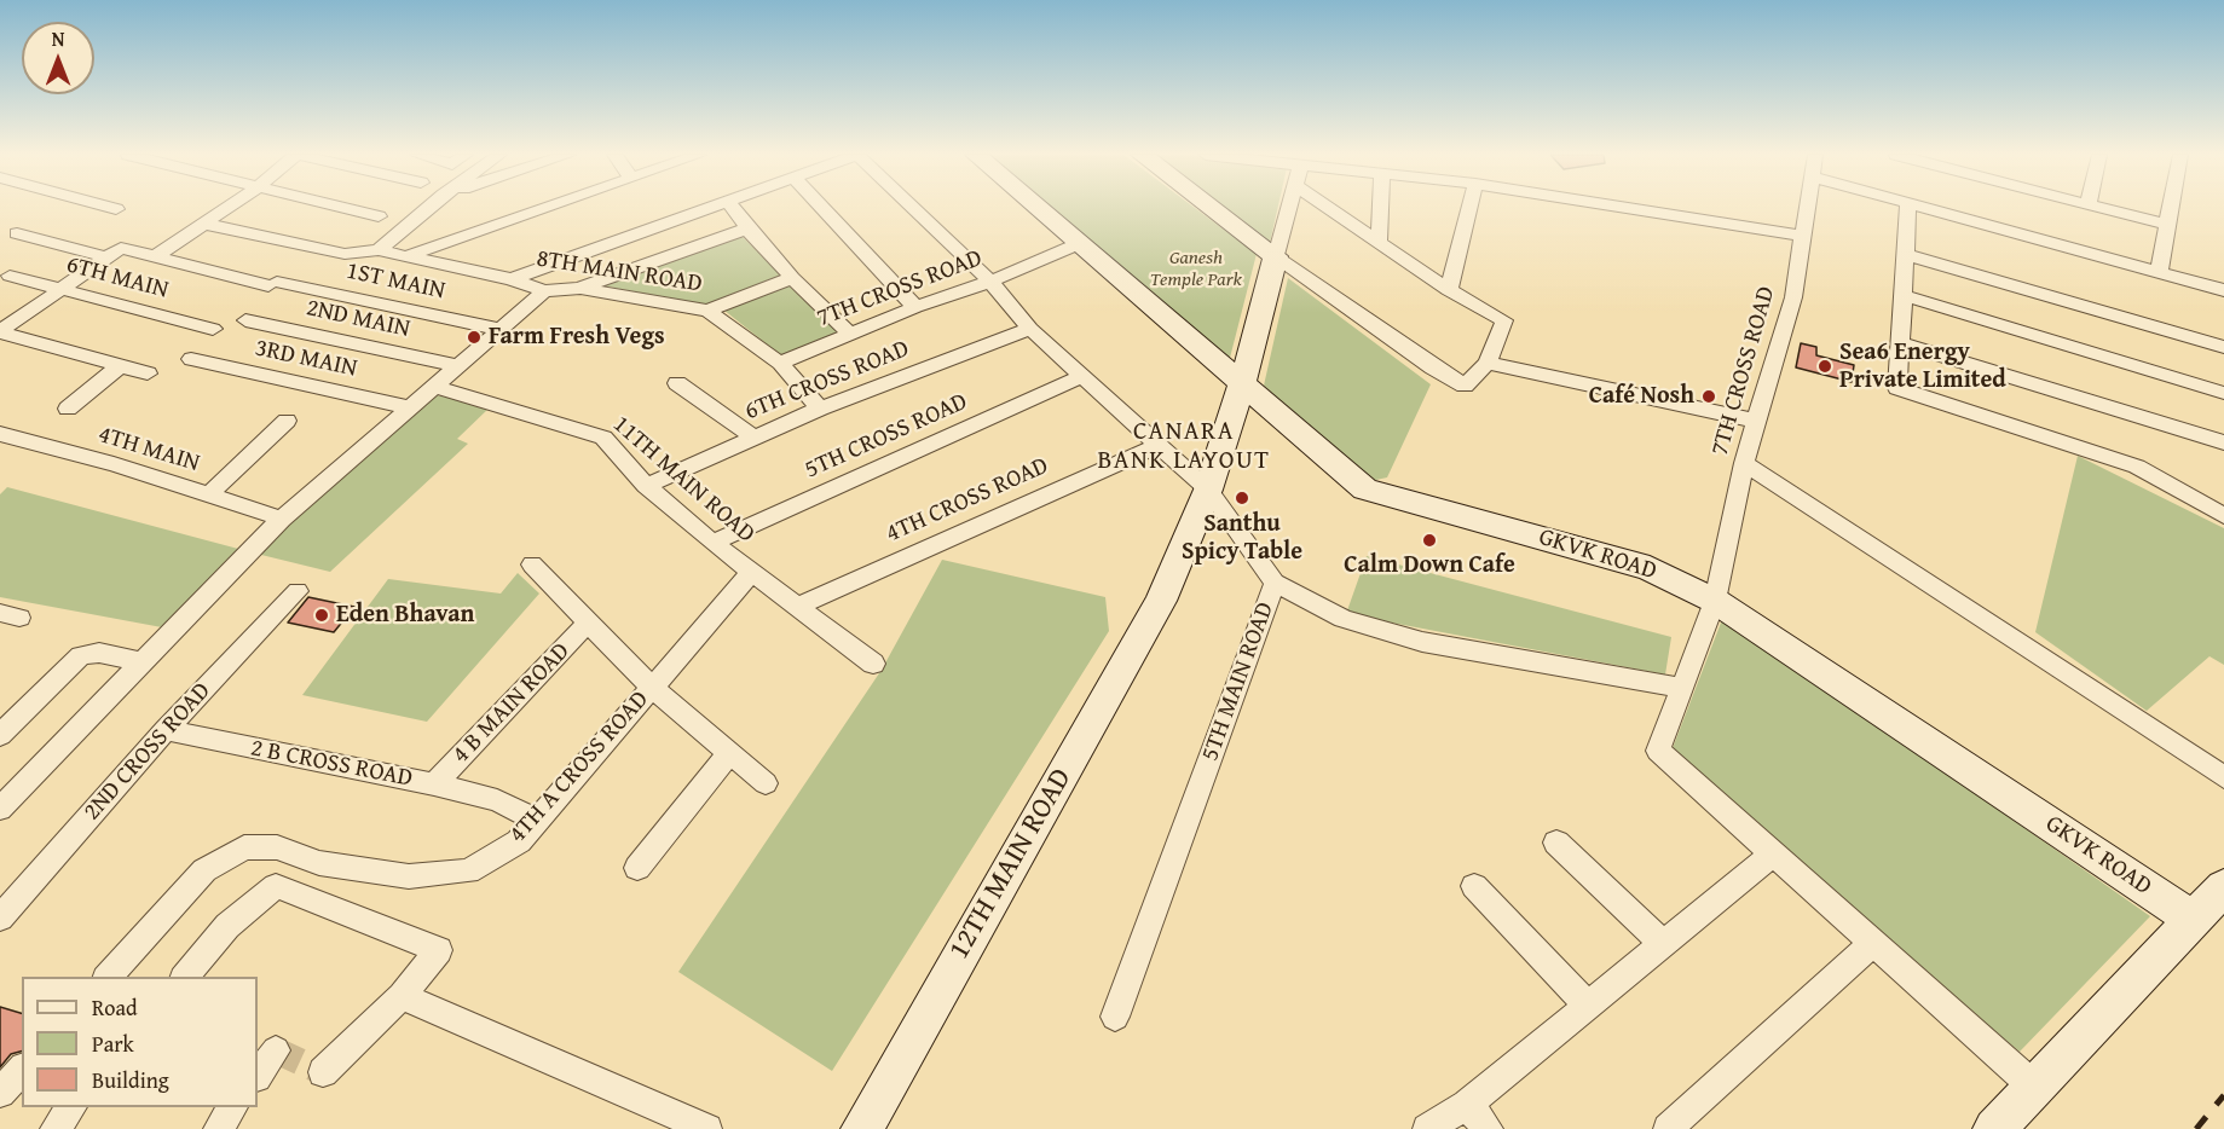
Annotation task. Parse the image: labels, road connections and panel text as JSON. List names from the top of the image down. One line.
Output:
{"streets":{"main road":["GKVK ROAD","12TH MAIN ROAD"],"street":["8TH MAIN ROAD","6TH MAIN","1ST MAIN","7TH CROSS ROAD","2ND MAIN","3RD MAIN","6TH CROSS ROAD","5TH CROSS ROAD","4TH MAIN","11TH MAIN ROAD","4TH CROSS ROAD","5TH MAIN ROAD","4 B MAIN ROAD","2ND CROSS ROAD","2 B CROSS ROAD","4TH A CROSS ROAD"]},"crossings":[["8TH MAIN ROAD","7TH CROSS ROAD"],["8TH MAIN ROAD","6TH CROSS ROAD"],["7TH CROSS ROAD","GKVK ROAD"],["7TH CROSS ROAD","5TH MAIN ROAD"],["6TH CROSS ROAD","11TH MAIN ROAD"],["6TH CROSS ROAD","5TH MAIN ROAD"],["5TH CROSS ROAD","11TH MAIN ROAD"],["5TH CROSS ROAD","5TH MAIN ROAD"],["11TH MAIN ROAD","4TH CROSS ROAD"],["11TH MAIN ROAD","4TH A CROSS ROAD"],["4TH CROSS ROAD","5TH MAIN ROAD"],["GKVK ROAD","12TH MAIN ROAD"],["5TH MAIN ROAD","12TH MAIN ROAD"],["4 B MAIN ROAD","2 B CROSS ROAD"],["2ND CROSS ROAD","2 B CROSS ROAD"],["2 B CROSS ROAD","4TH A CROSS ROAD"]],"districts":["CANARA BANK LAYOUT"],"parks":["Ganesh Temple Park"],"places":["Farm Fresh Vegs","Sea6 Energy Private Limited","Café Nosh","Santhu Spicy Table","Calm Down Cafe","Eden Bhavan"],"legend":["Road","Park","Building"],"north":"top"}
